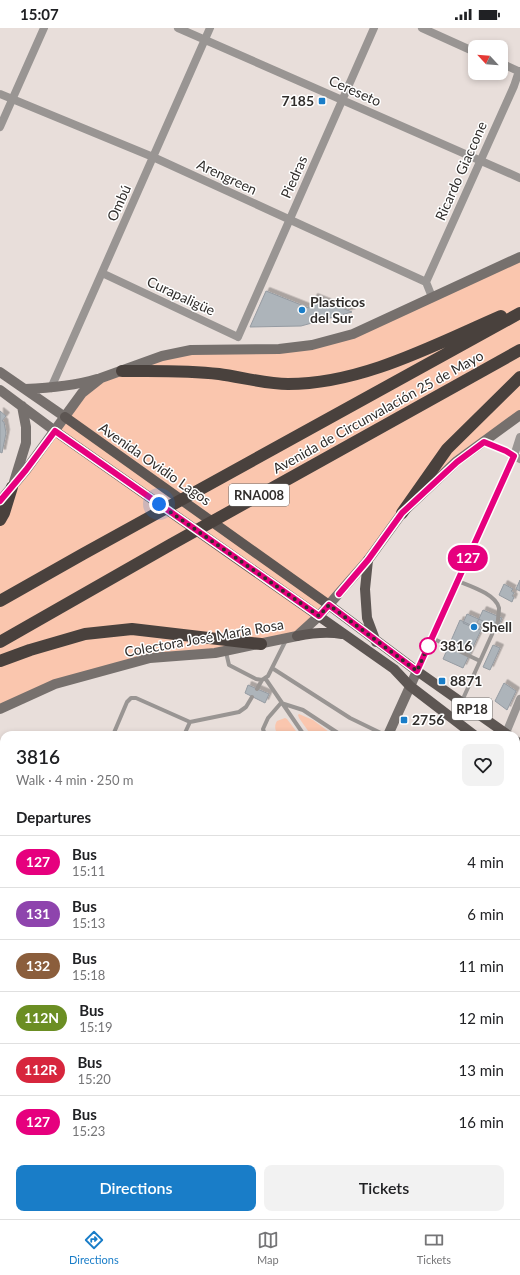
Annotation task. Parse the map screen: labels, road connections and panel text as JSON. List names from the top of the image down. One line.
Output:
{"streets":{"highway":["Avenida de Circunvalación 25 de Mayo","RNA008"],"main road":["Avenida Ovidio Lagos","Colectora José María Rosa","RP18"],"street":["Cereseto","Ricardo Giaccone","Arengreen","Piedras","Ombú","Curapaligüe"]},"crossings":[["Cereseto","Ricardo Giaccone"],["Cereseto","Piedras"],["Cereseto","Ombú"],["Ricardo Giaccone","Arengreen"],["Arengreen","Piedras"],["Arengreen","Ombú"],["Piedras","Curapaligüe"],["Ombú","Curapaligüe"],["Avenida Ovidio Lagos","Colectora José María Rosa"],["Colectora José María Rosa","RP18"]],"places":{"transit":["7185","8871","2756"],"other":["Plasticos del Sur","Shell","3816"]},"lines":["bus line 127"],"north":"top left","page":{"status":"15:07","on_map":"127","heading":[["3816","Walk · 4 min · 250 m"],"Departures"],"list":[{"mark":"127","name":"Bus","note":"15:11","value":"4 min"},{"mark":"131","name":"Bus","note":"15:13","value":"6 min"},{"mark":"132","name":"Bus","note":"15:18","value":"11 min"},{"mark":"112N","name":"Bus","note":"15:19","value":"12 min"},{"mark":"112R","name":"Bus","note":"15:20","value":"13 min"},{"mark":"127","name":"Bus","note":"15:23","value":"16 min"}],"buttons":["Directions","Tickets"],"tabs":["Directions","Map","Tickets"]}}
